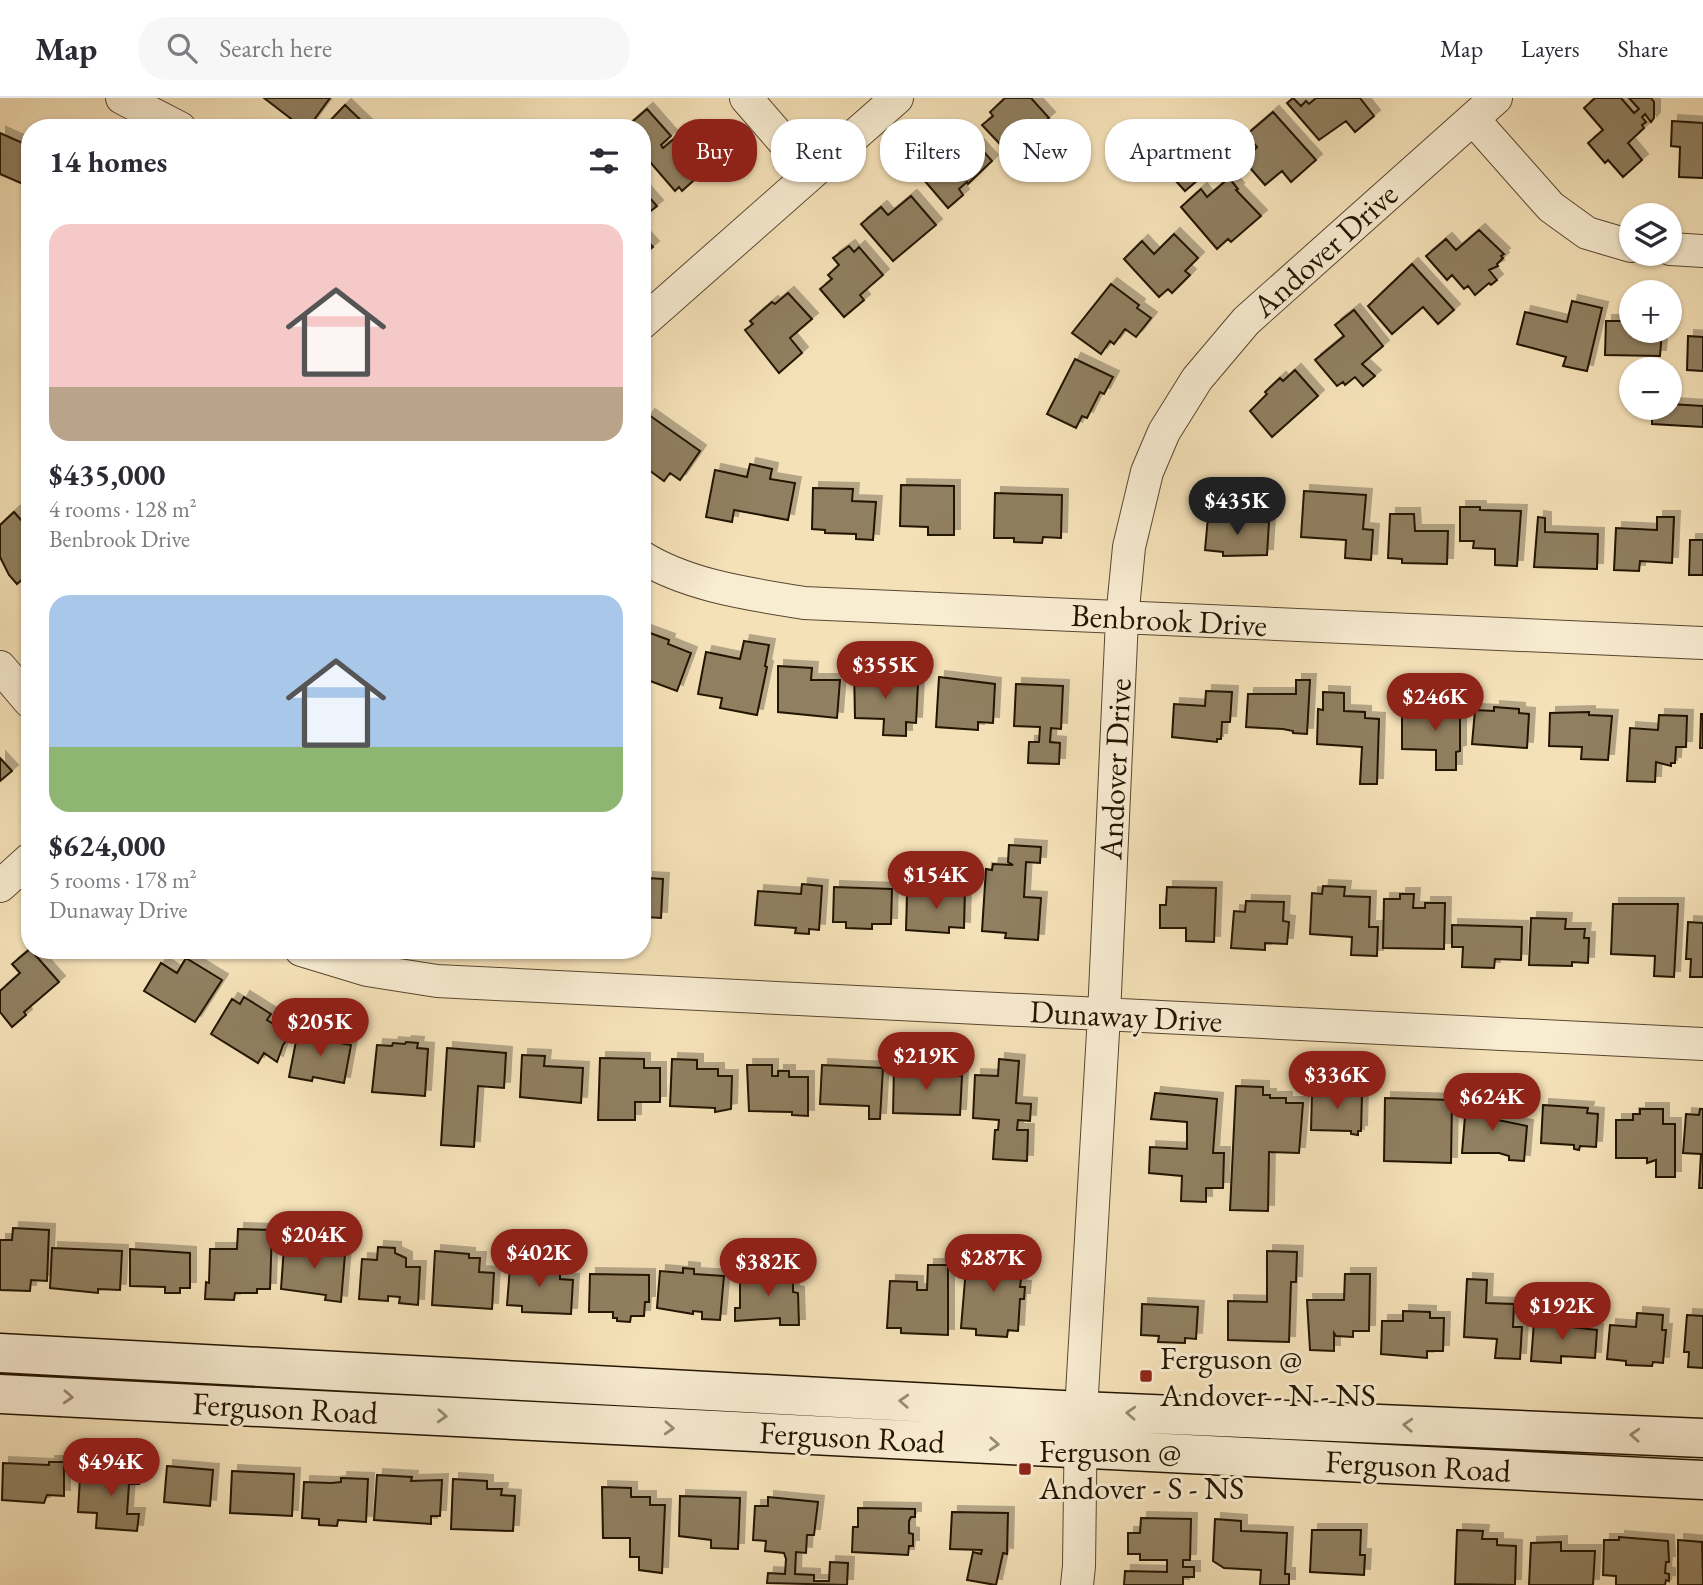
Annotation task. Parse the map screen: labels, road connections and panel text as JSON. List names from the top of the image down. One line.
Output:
{"streets":{"main road":["Ferguson Road"],"street":["Andover Drive","Benbrook Drive","Dunaway Drive"]},"crossings":[["Andover Drive","Benbrook Drive"],["Andover Drive","Dunaway Drive"],["Andover Drive","Ferguson Road"]],"places":{"transit":["Ferguson @ Andover - N - NS","Ferguson @ Andover - S - NS"]},"page":{"header":"Map","search":"Search here","nav":["Map","Layers","Share"],"chip":["Buy","Rent","Filters","New","Apartment"],"heading":"14 homes","map_buttons":["+","−"],"list":[{"name":"$435,000","note":"4 rooms · 128 m² · Benbrook Drive"},{"name":"$624,000","note":"5 rooms · 178 m² · Dunaway Drive"}],"price":["$435K","$355K","$246K","$154K","$205K","$219K","$336K","$624K","$204K","$402K","$287K","$382K","$192K","$494K"]}}
